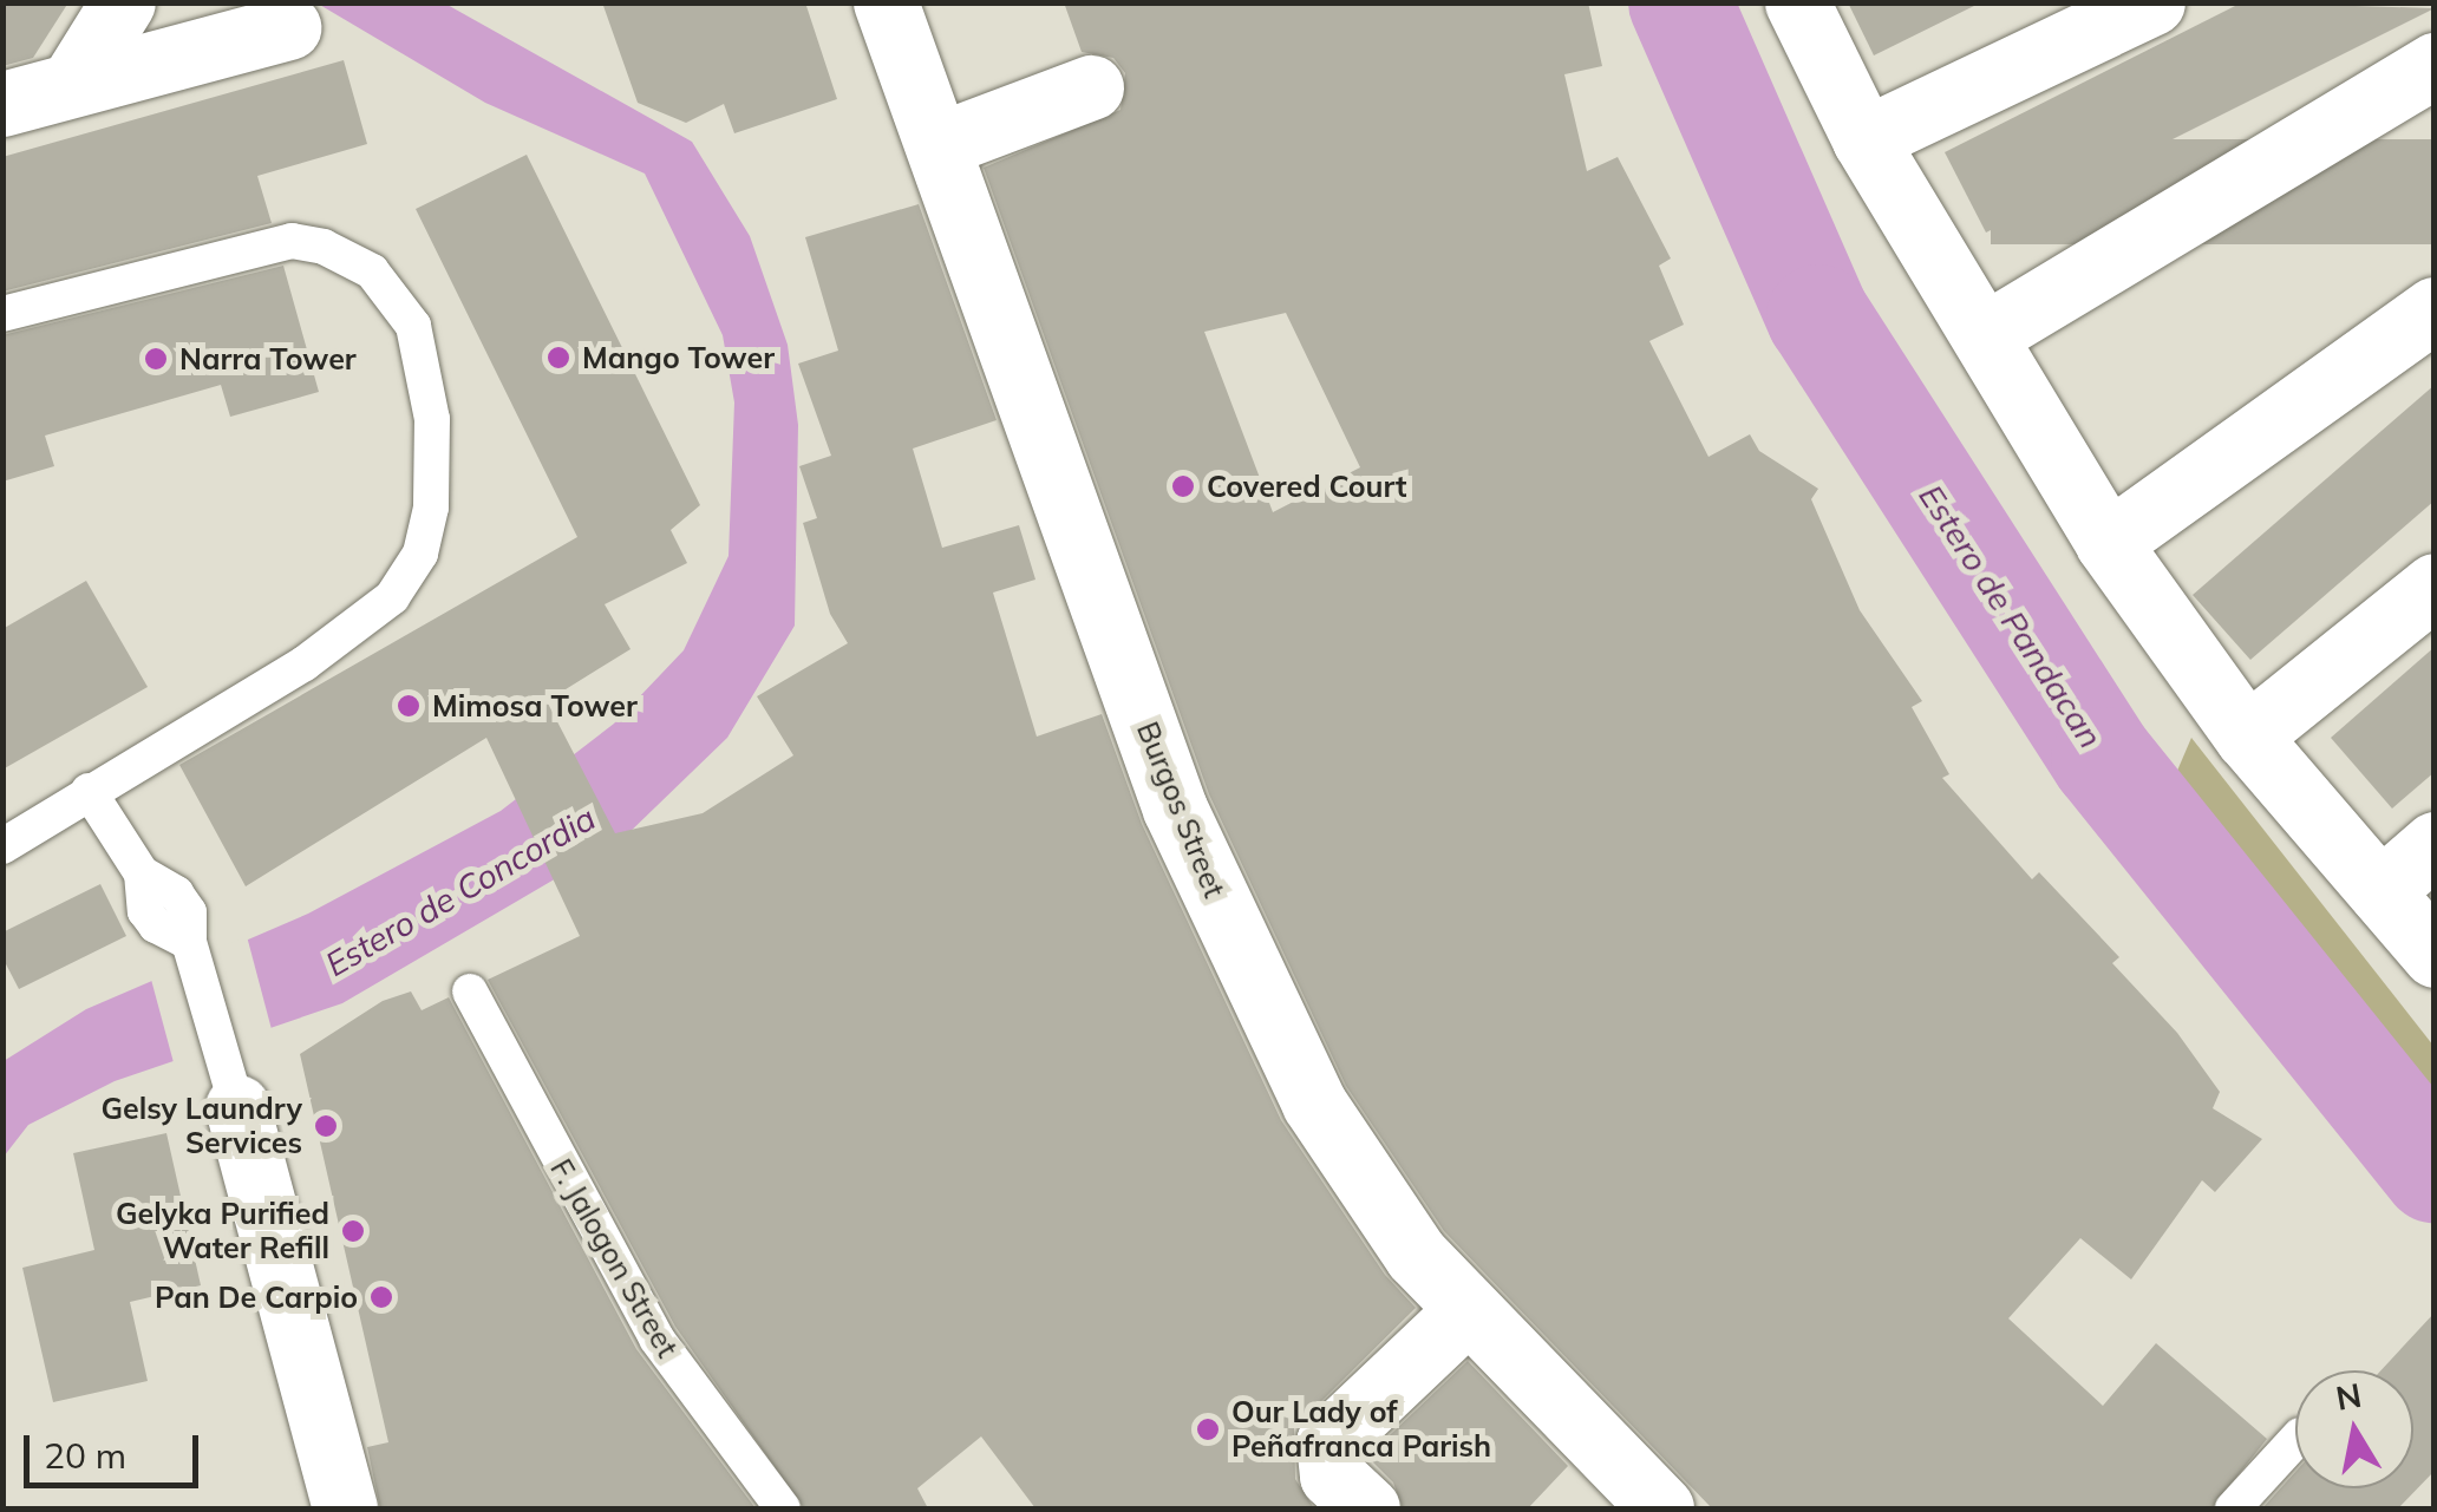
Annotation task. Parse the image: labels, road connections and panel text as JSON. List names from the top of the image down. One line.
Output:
{"streets":{"street":["Burgos Street"],"lane":["F. Jalogon Street"]},"water":["Estero de Pandacan","Estero de Concordia"],"places":["Mango Tower","Narra Tower","Covered Court","Mimosa Tower","Gelsy Laundry Services","Gelyka Purified Water Refill","Pan De Carpio","Our Lady of Peñafranca Parish"],"scale_bar":"20 m","north":"top"}
